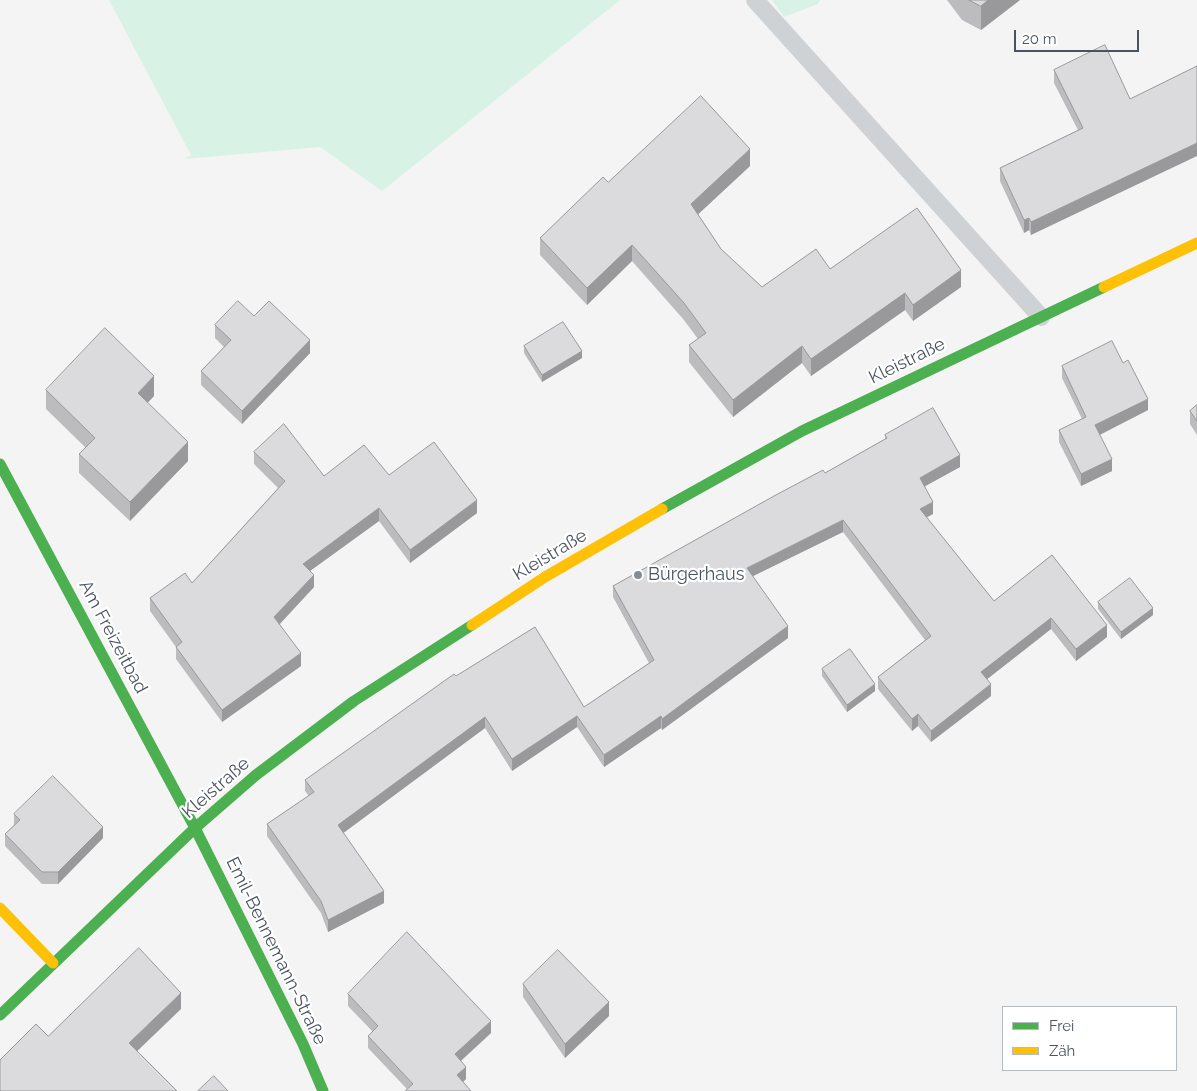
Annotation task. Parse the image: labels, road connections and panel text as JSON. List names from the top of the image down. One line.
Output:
{"streets":{"main road":["Kleistraße","Am Freizeitbad","Emil-Bennemann-Straße"]},"crossings":[["Kleistraße","Am Freizeitbad"],["Kleistraße","Emil-Bennemann-Straße"],["Am Freizeitbad","Emil-Bennemann-Straße"]],"places":["Bürgerhaus"],"legend":["Frei","Zäh"],"scale_bar":"20 m"}
